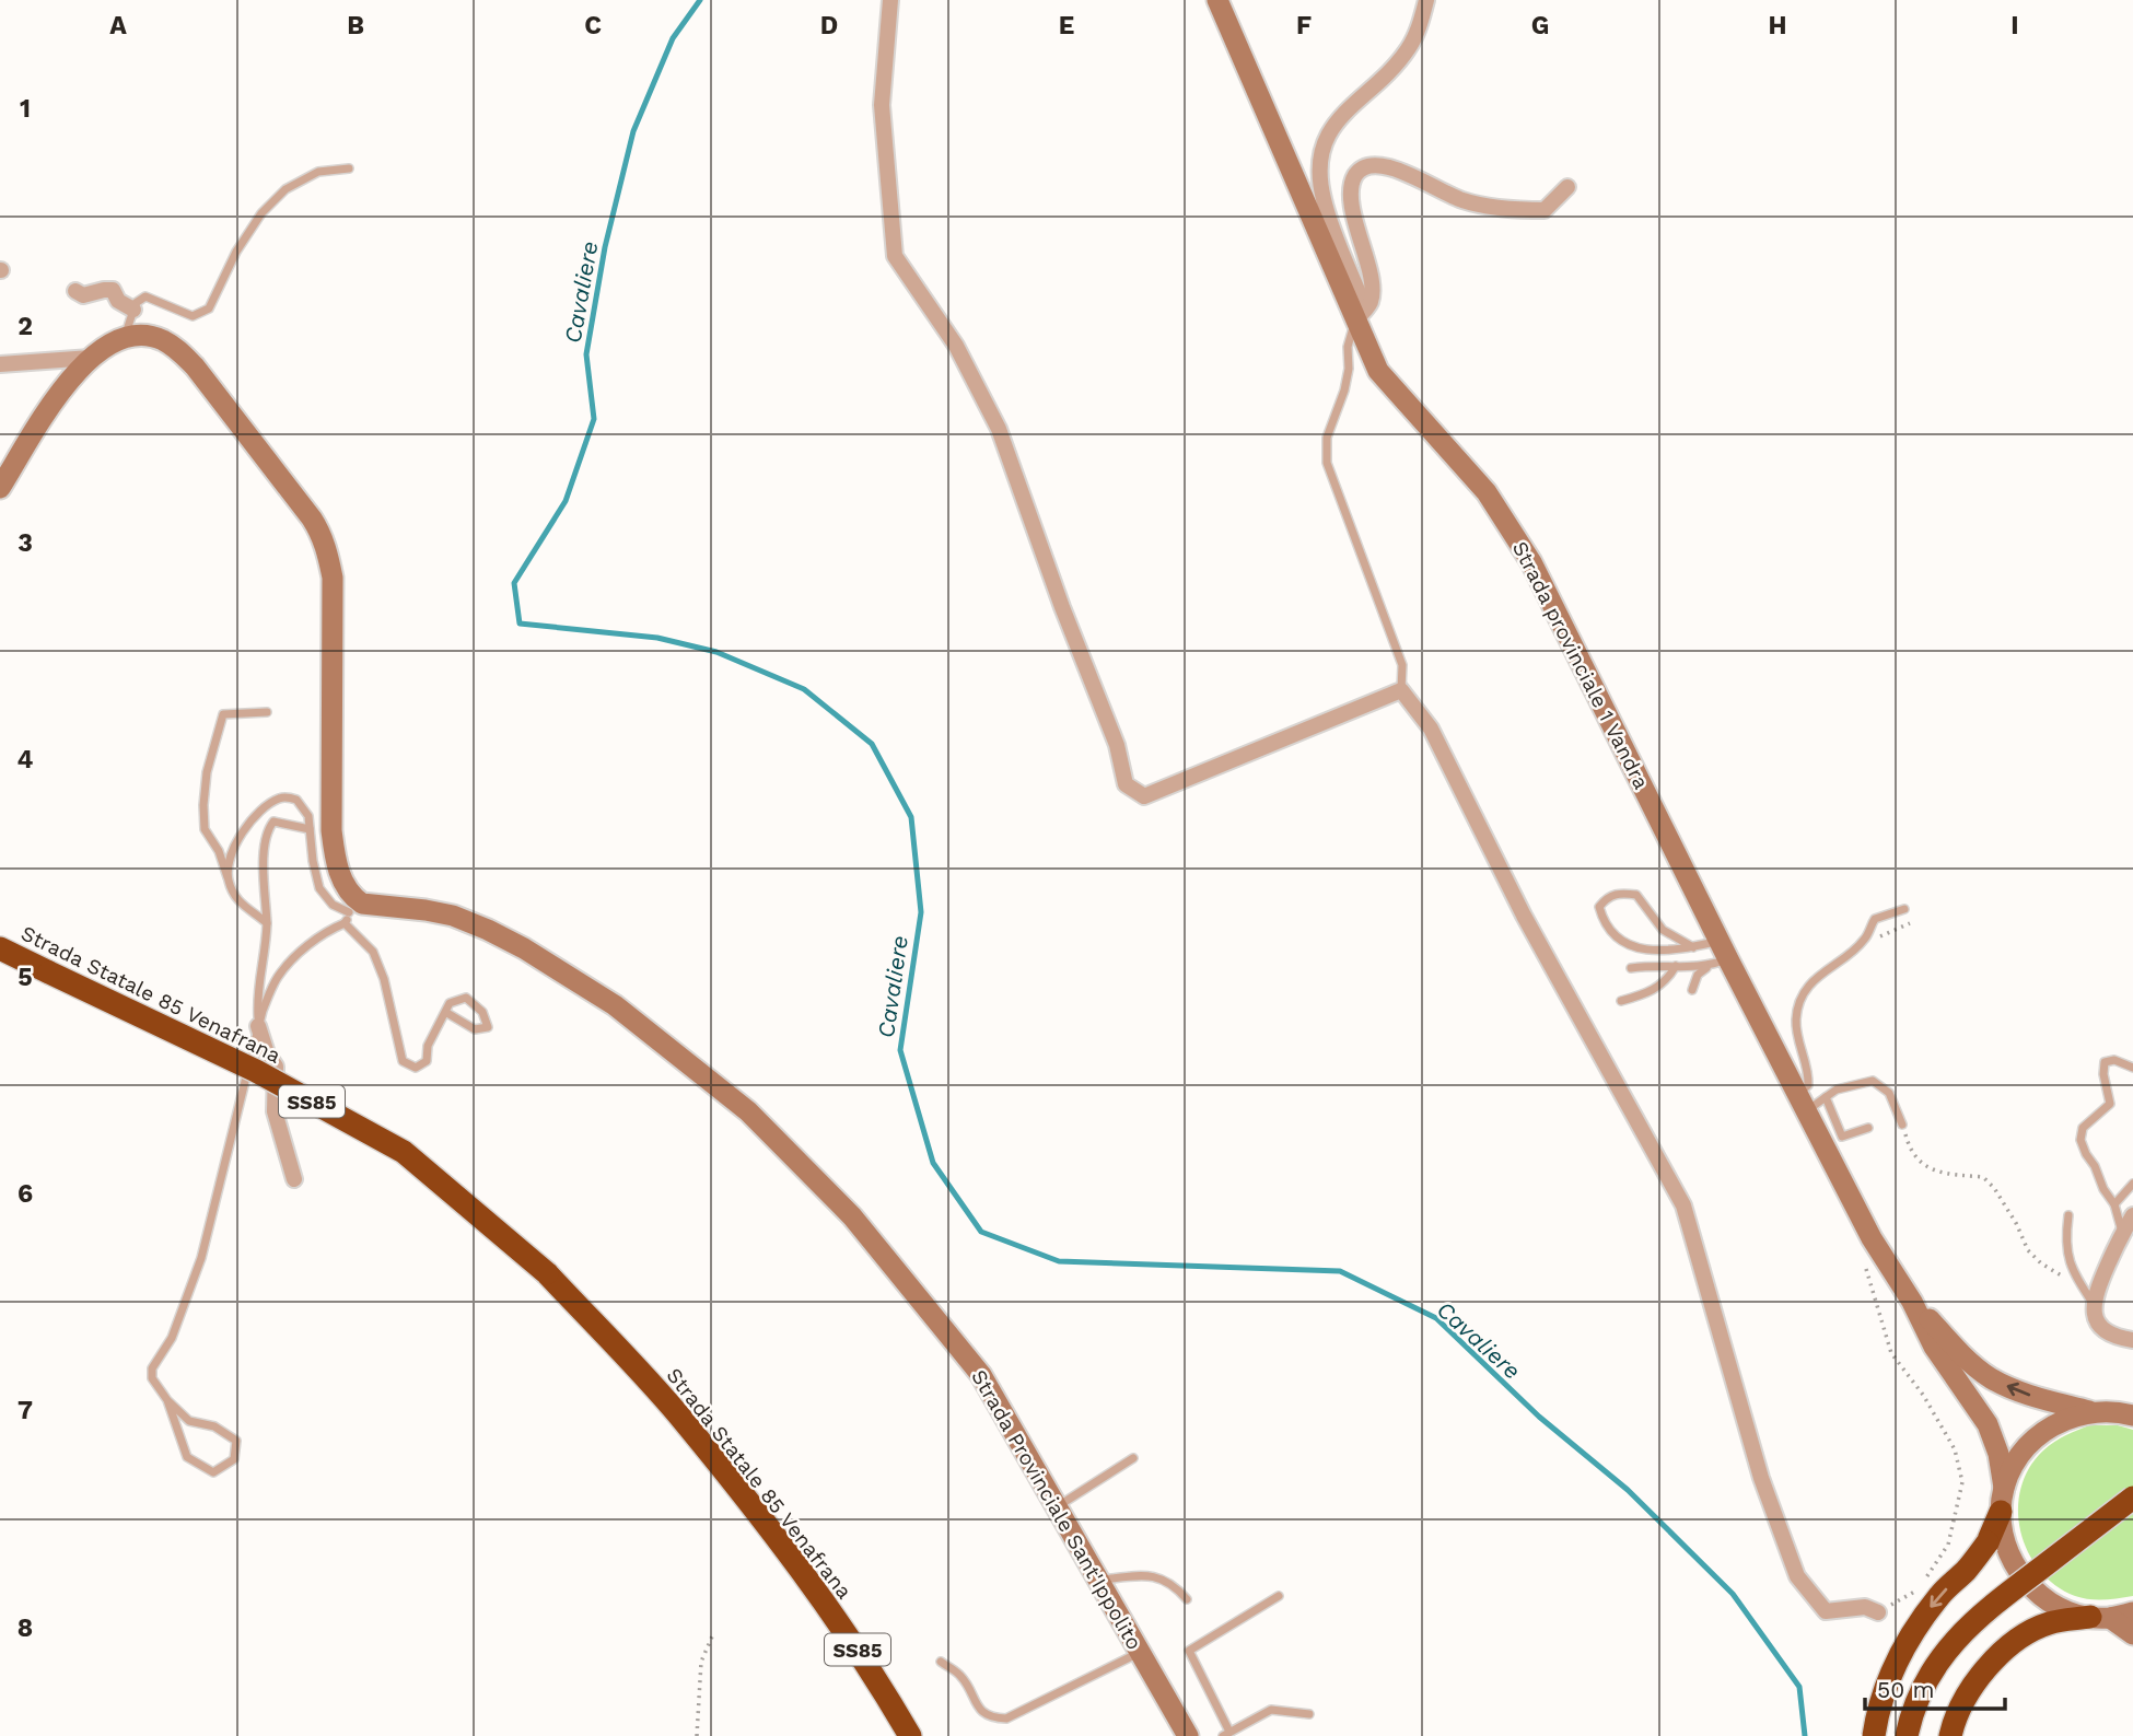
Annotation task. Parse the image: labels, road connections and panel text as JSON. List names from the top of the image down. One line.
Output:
{"streets":{"highway":["Strada Statale 85 Venafrana","SS85"],"main road":["Strada provinciale 1 Vandra","Strada Provinciale Sant'Ippolito"]},"water":["Cavaliere"],"scale_bar":"50 m","grid":{"columns":["A","B","C","D","E","F","G","H","I"],"rows":["1","2","3","4","5","6","7","8"]}}
